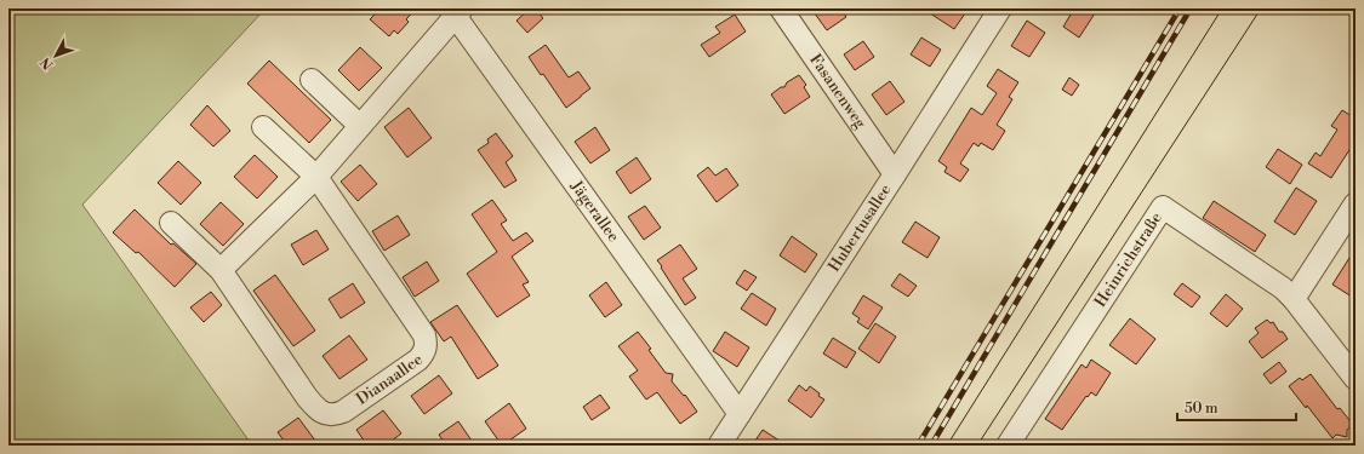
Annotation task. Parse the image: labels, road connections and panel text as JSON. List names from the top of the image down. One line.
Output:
{"streets":{"street":["Fasanenweg","Jägerallee","Hubertusallee","Heinrichstraße","Dianaallee"]},"crossings":[["Fasanenweg","Hubertusallee"],["Jägerallee","Hubertusallee"]],"scale_bar":"50 m","north":"bottom left"}
